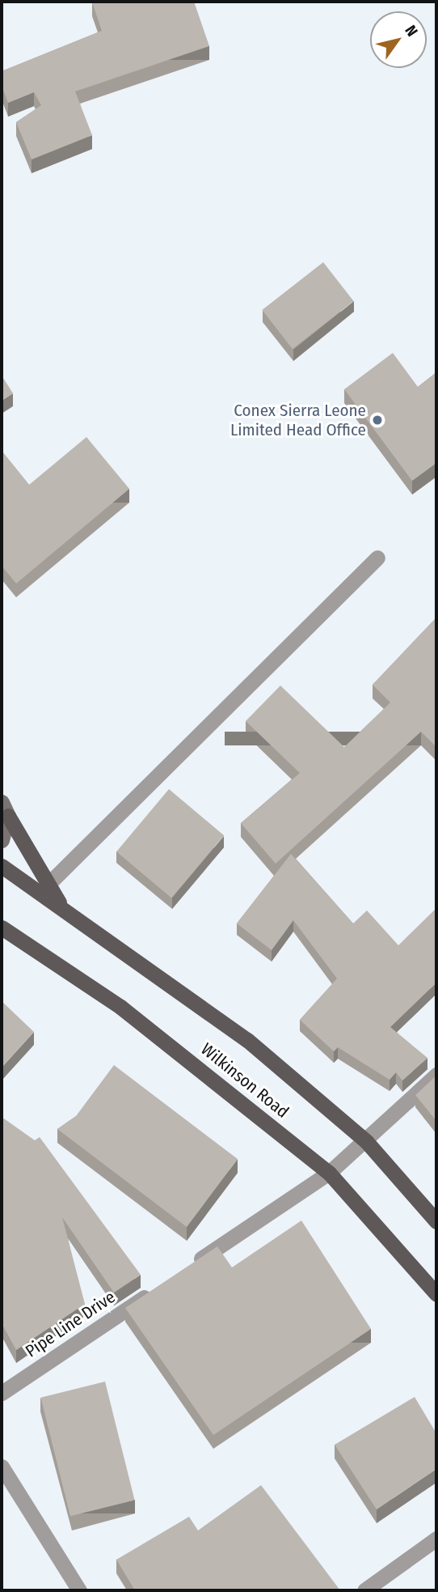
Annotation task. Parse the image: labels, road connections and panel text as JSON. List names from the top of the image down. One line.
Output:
{"streets":{"main road":["Wilkinson Road"],"street":["Pipe Line Drive"]},"places":["Conex Sierra Leone Limited Head Office"],"north":"top right"}
